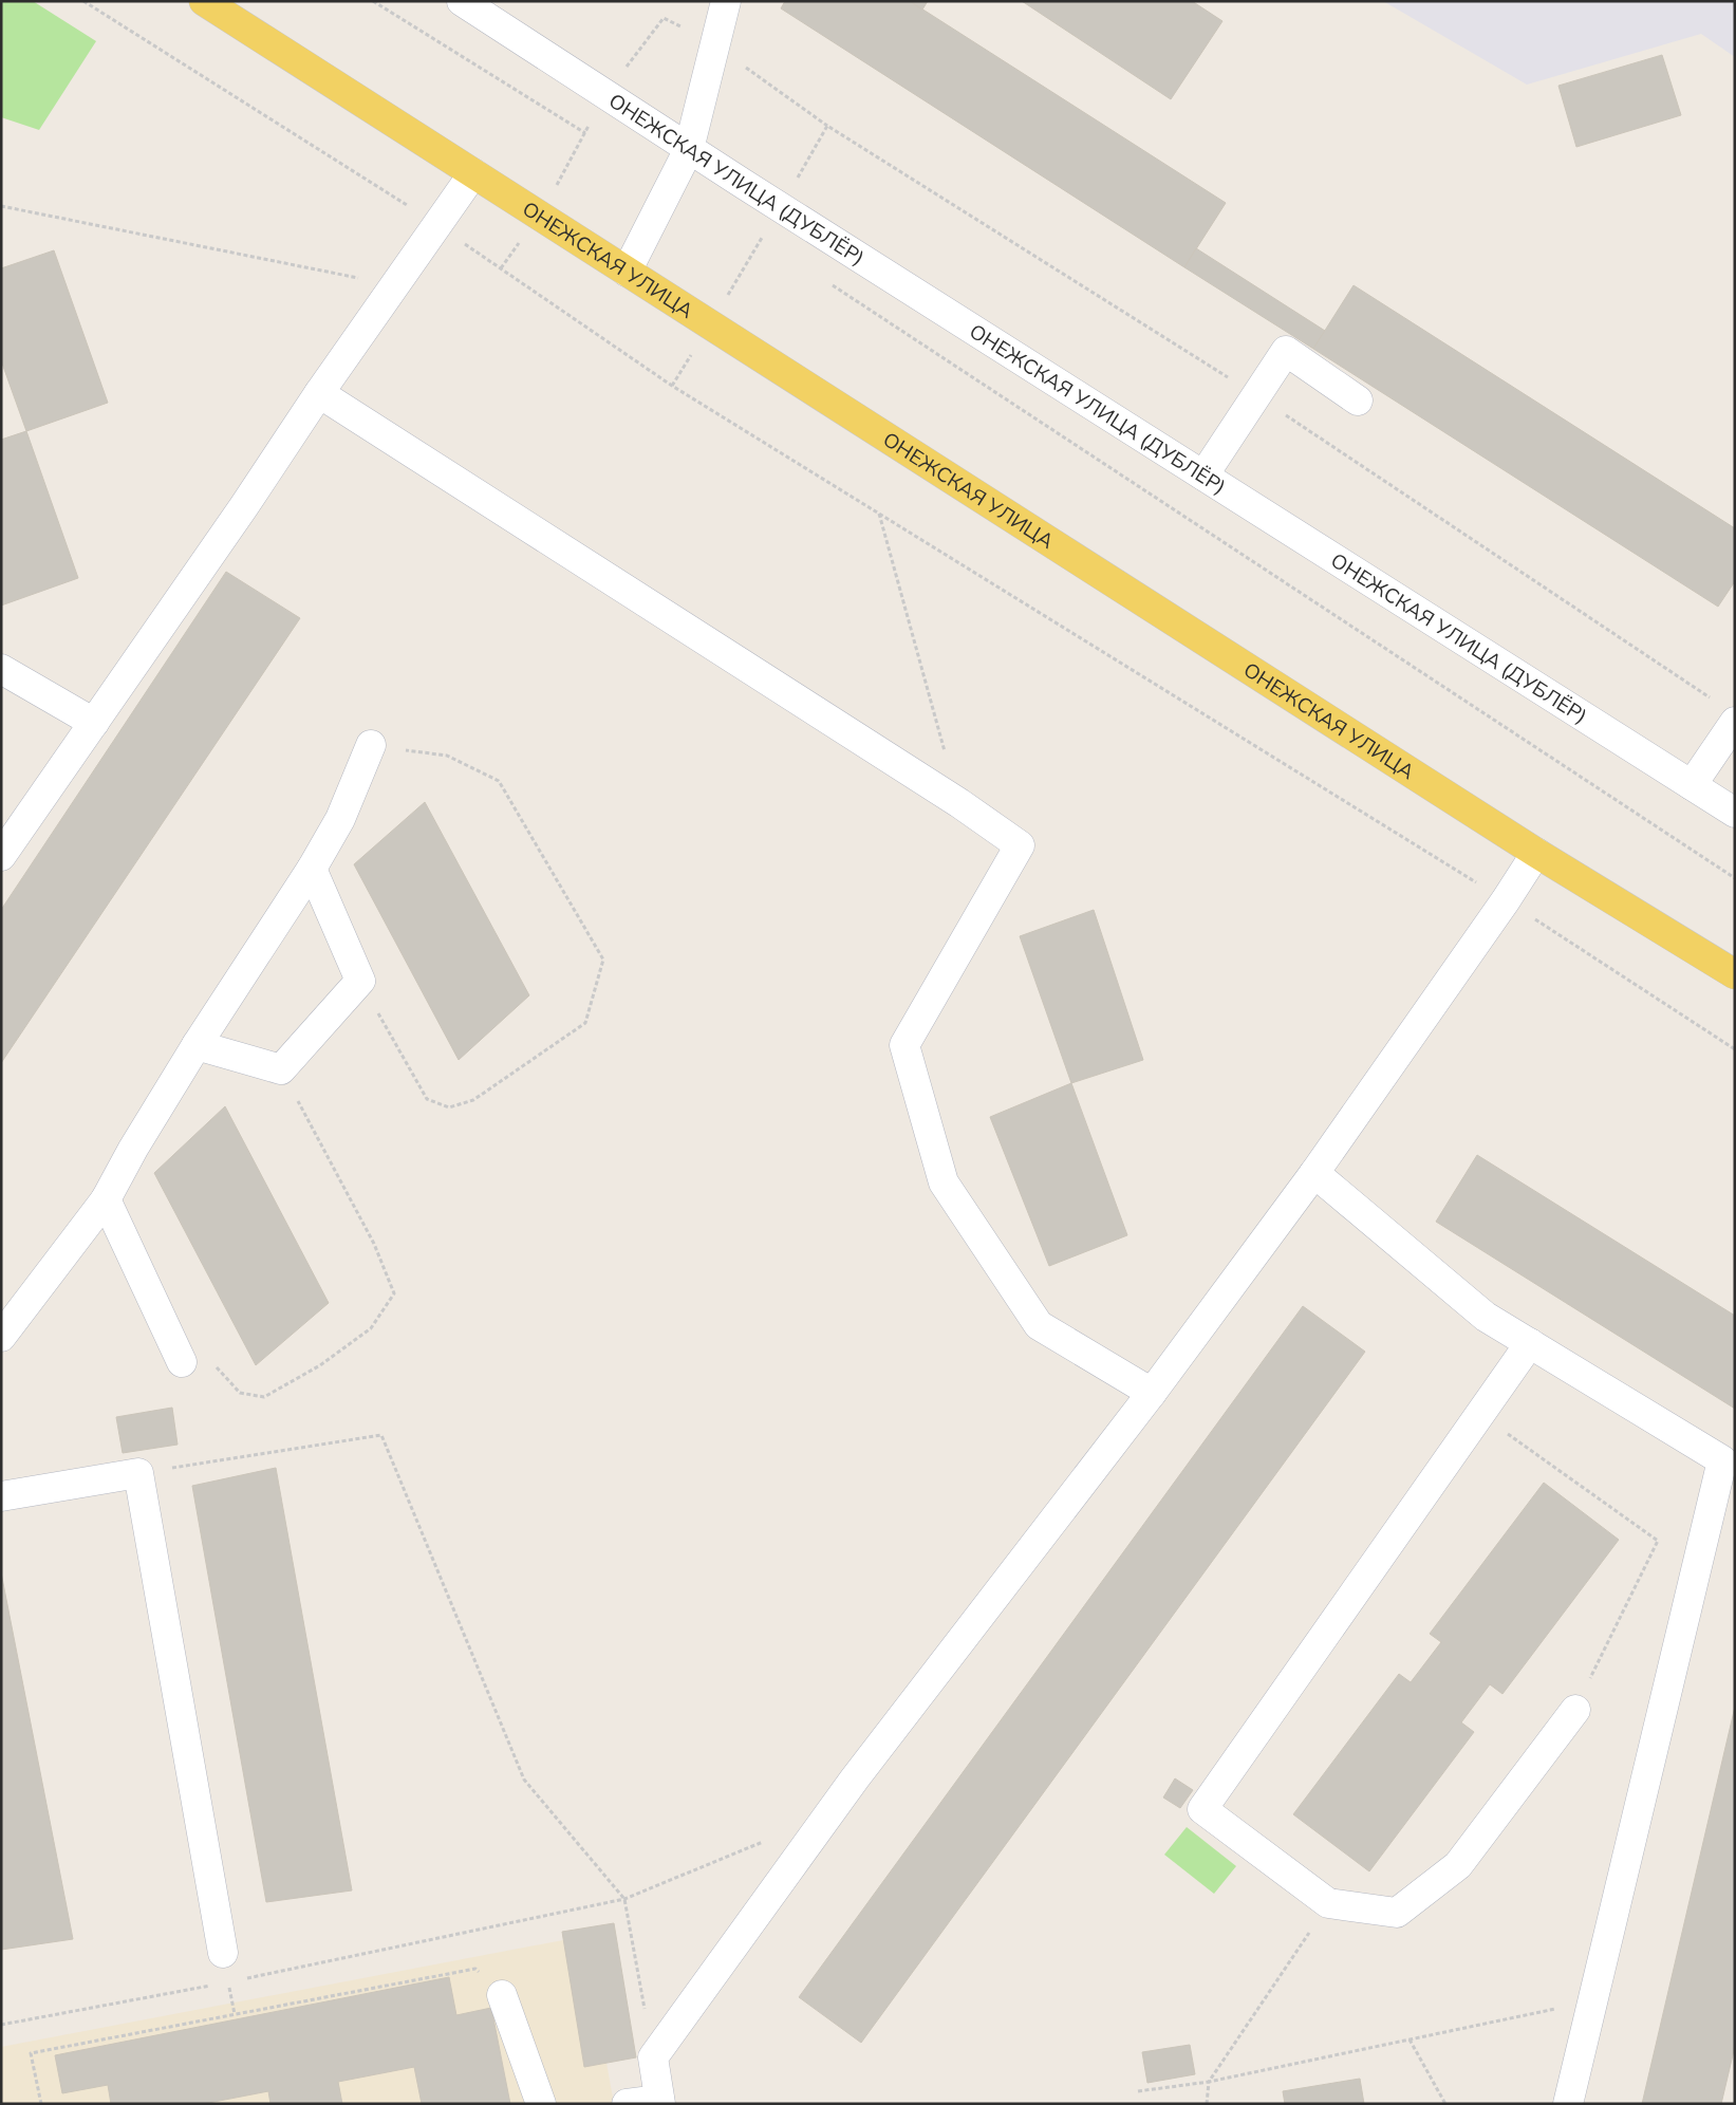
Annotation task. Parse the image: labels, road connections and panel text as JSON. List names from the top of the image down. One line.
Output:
{"streets":{"main road":["ОНЕЖСКАЯ УЛИЦА"],"street":["ОНЕЖСКАЯ УЛИЦА (ДУБЛЁР)"]}}
